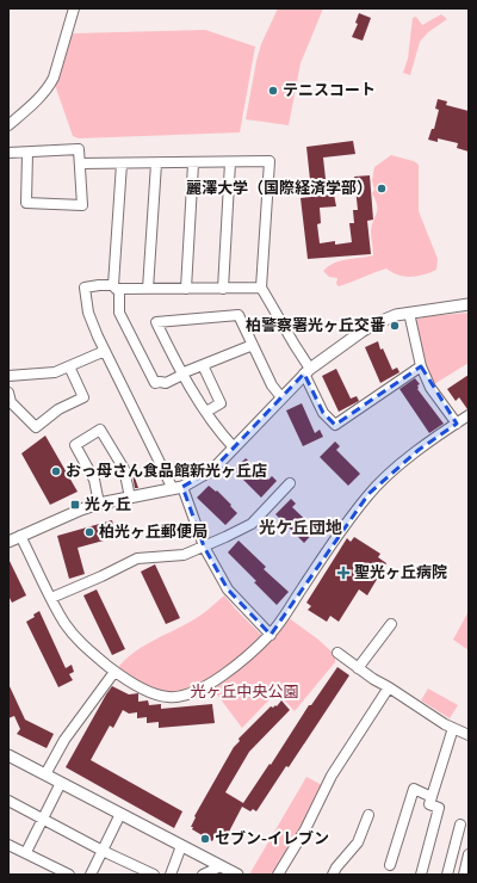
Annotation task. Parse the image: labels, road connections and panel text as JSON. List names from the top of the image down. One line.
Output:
{"districts":["光ケ丘団地"],"parks":["光ヶ丘中央公園"],"places":{"other":["テニスコート","麗澤大学（国際経済学部）","柏警察署光ヶ丘交番","おっ母さん食品館新光ヶ丘店","柏光ヶ丘郵便局","セブン-イレブン"],"transit":["光ヶ丘"],"health":["聖光ヶ丘病院"]}}
